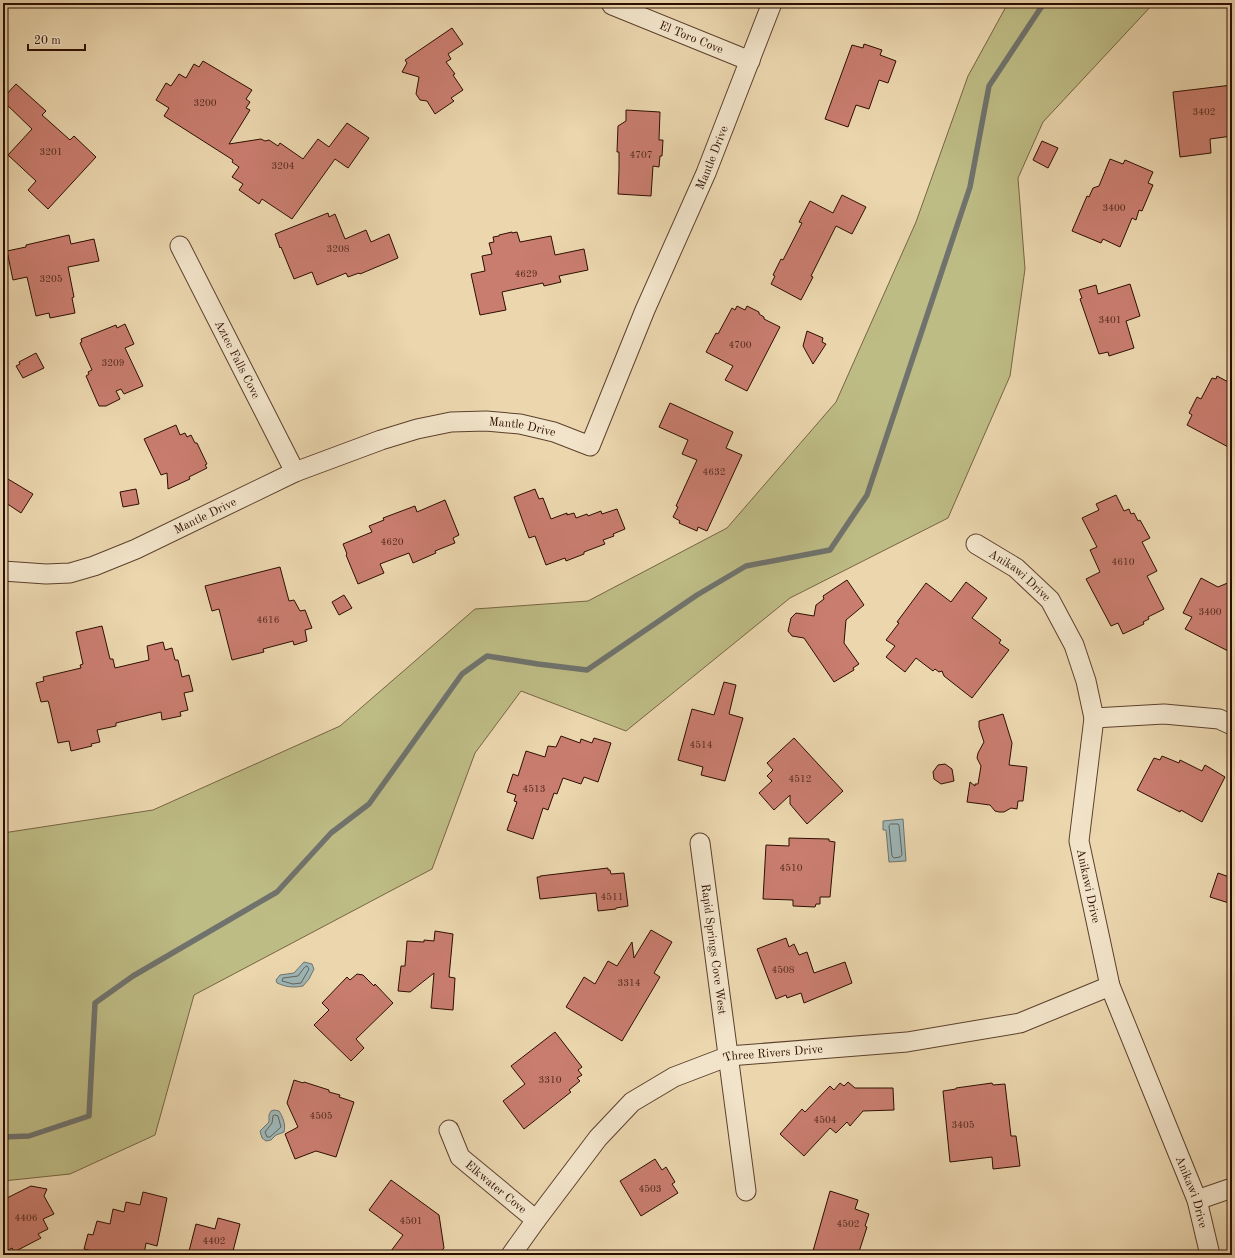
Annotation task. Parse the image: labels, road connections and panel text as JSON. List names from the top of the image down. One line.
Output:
{"streets":{"street":["El Toro Cove","Mantle Drive","Aztec Falls Cove","Anikawi Drive","Rapid Springs Cove West","Three Rivers Drive","Elkwater Cove"]},"crossings":[["El Toro Cove","Mantle Drive"],["Mantle Drive","Aztec Falls Cove"],["Anikawi Drive","Three Rivers Drive"],["Rapid Springs Cove West","Three Rivers Drive"],["Three Rivers Drive","Elkwater Cove"]],"house_numbers":["3200","3402","3201","4707","3204","3400","3208","4629","3205","3401","4700","3209","4632","4620","4610","3400","4616","4514","4512","4513","4510","4511","4508","3314","3310","4505","4504","3405","4503","4406","4501","4502","4402"],"scale_bar":"20 m"}
